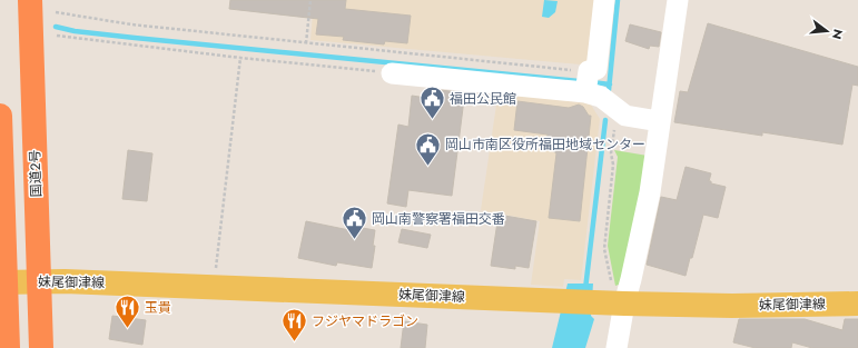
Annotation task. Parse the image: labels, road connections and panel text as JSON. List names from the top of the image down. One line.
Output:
{"streets":{"highway":["国道2号"],"main road":["妹尾御津線"]},"crossings":[["国道2号","妹尾御津線"]],"places":{"public building":["福田公民館","岡山市南区役所福田地域センター","岡山南警察署福田交番"],"restaurant":["玉貴","フジヤマドラゴン"]},"north":"right"}
